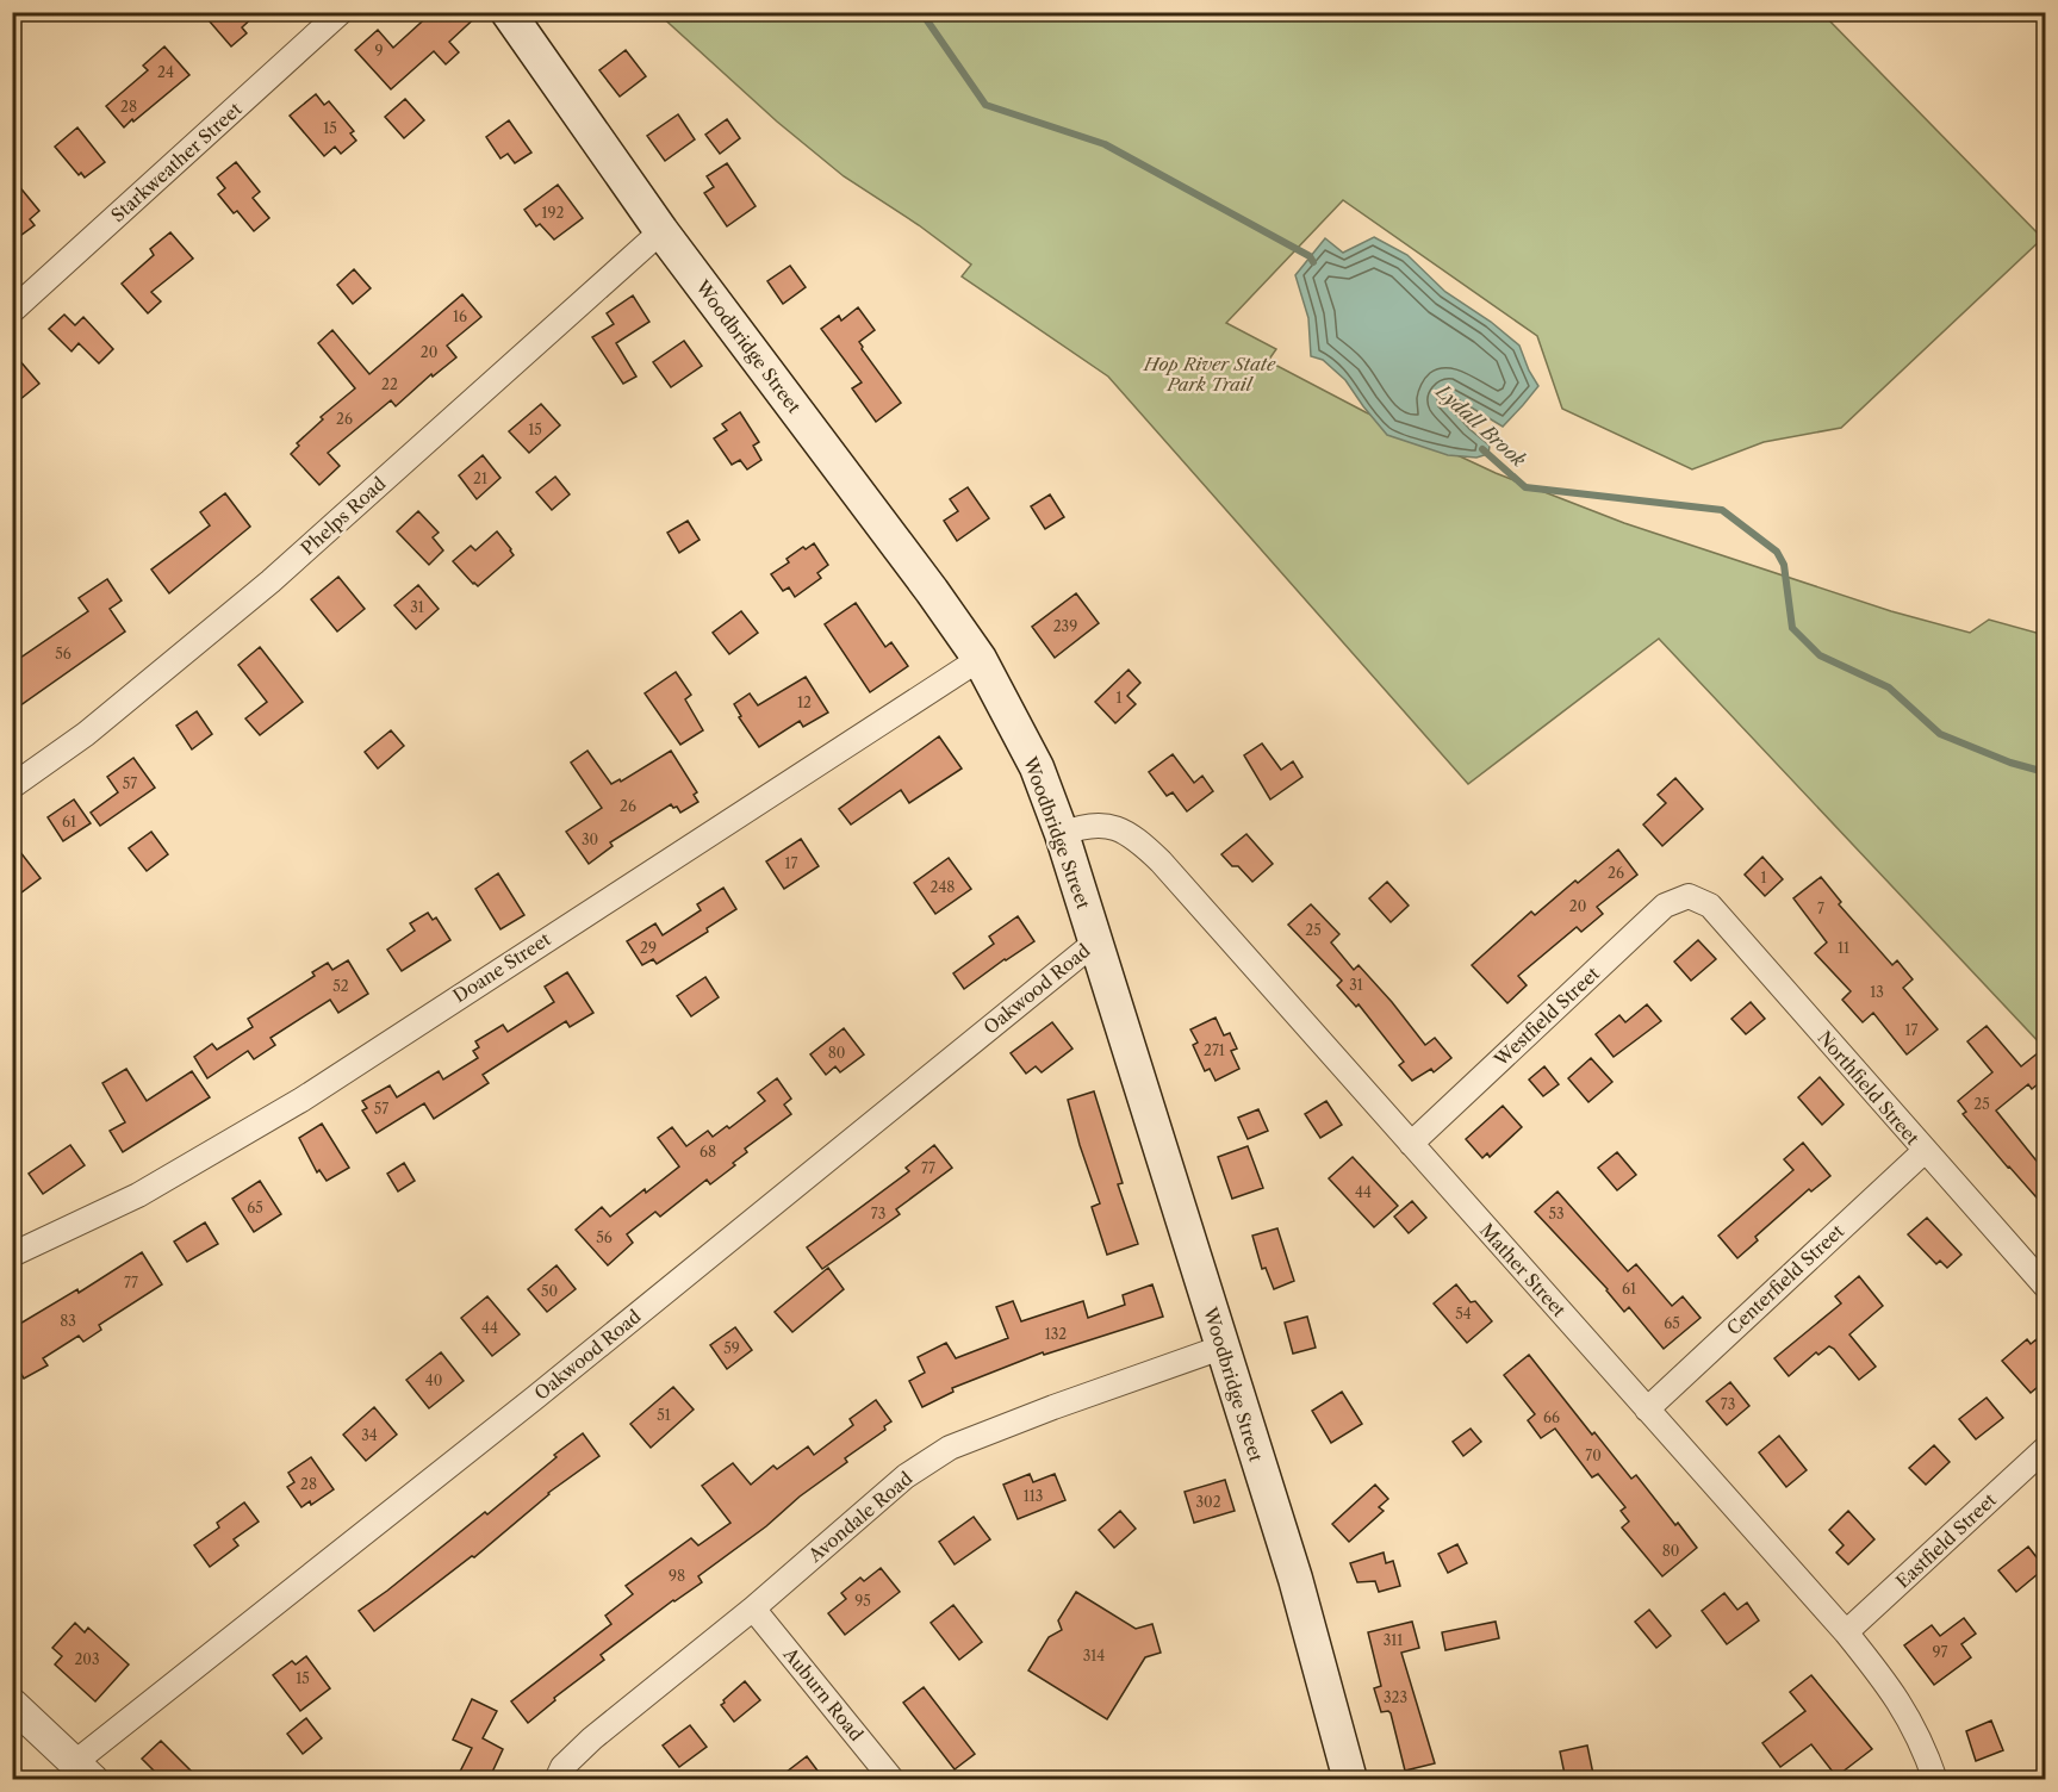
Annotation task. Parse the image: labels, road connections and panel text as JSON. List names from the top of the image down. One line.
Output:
{"streets":{"main road":["Woodbridge Street"],"street":["Starkweather Street","Phelps Road","Doane Street","Oakwood Road","Westfield Street","Northfield Street","Mather Street","Centerfield Street","Avondale Road","Eastfield Street","Auburn Road"]},"crossings":[["Woodbridge Street","Phelps Road"],["Woodbridge Street","Doane Street"],["Woodbridge Street","Oakwood Road"],["Woodbridge Street","Mather Street"],["Woodbridge Street","Avondale Road"],["Westfield Street","Northfield Street"],["Westfield Street","Mather Street"],["Northfield Street","Centerfield Street"],["Mather Street","Centerfield Street"],["Mather Street","Eastfield Street"],["Avondale Road","Auburn Road"]],"water":["Lydall Brook"],"parks":["Hop River State Park Trail"],"house_numbers":["9","24","28","15","192","16","20","22","26","15","21","31","239","56","1","12","57","26","61","30","17","26","1","248","20","7","25","29","11","31","52","13","17","271","80","25","57","68","77","44","65","73","53","56","77","61","50","54","83","65","44","132","59","40","73","51","66","34","70","28","113","302","80","98","95","311","97","314","203","15","323"]}
